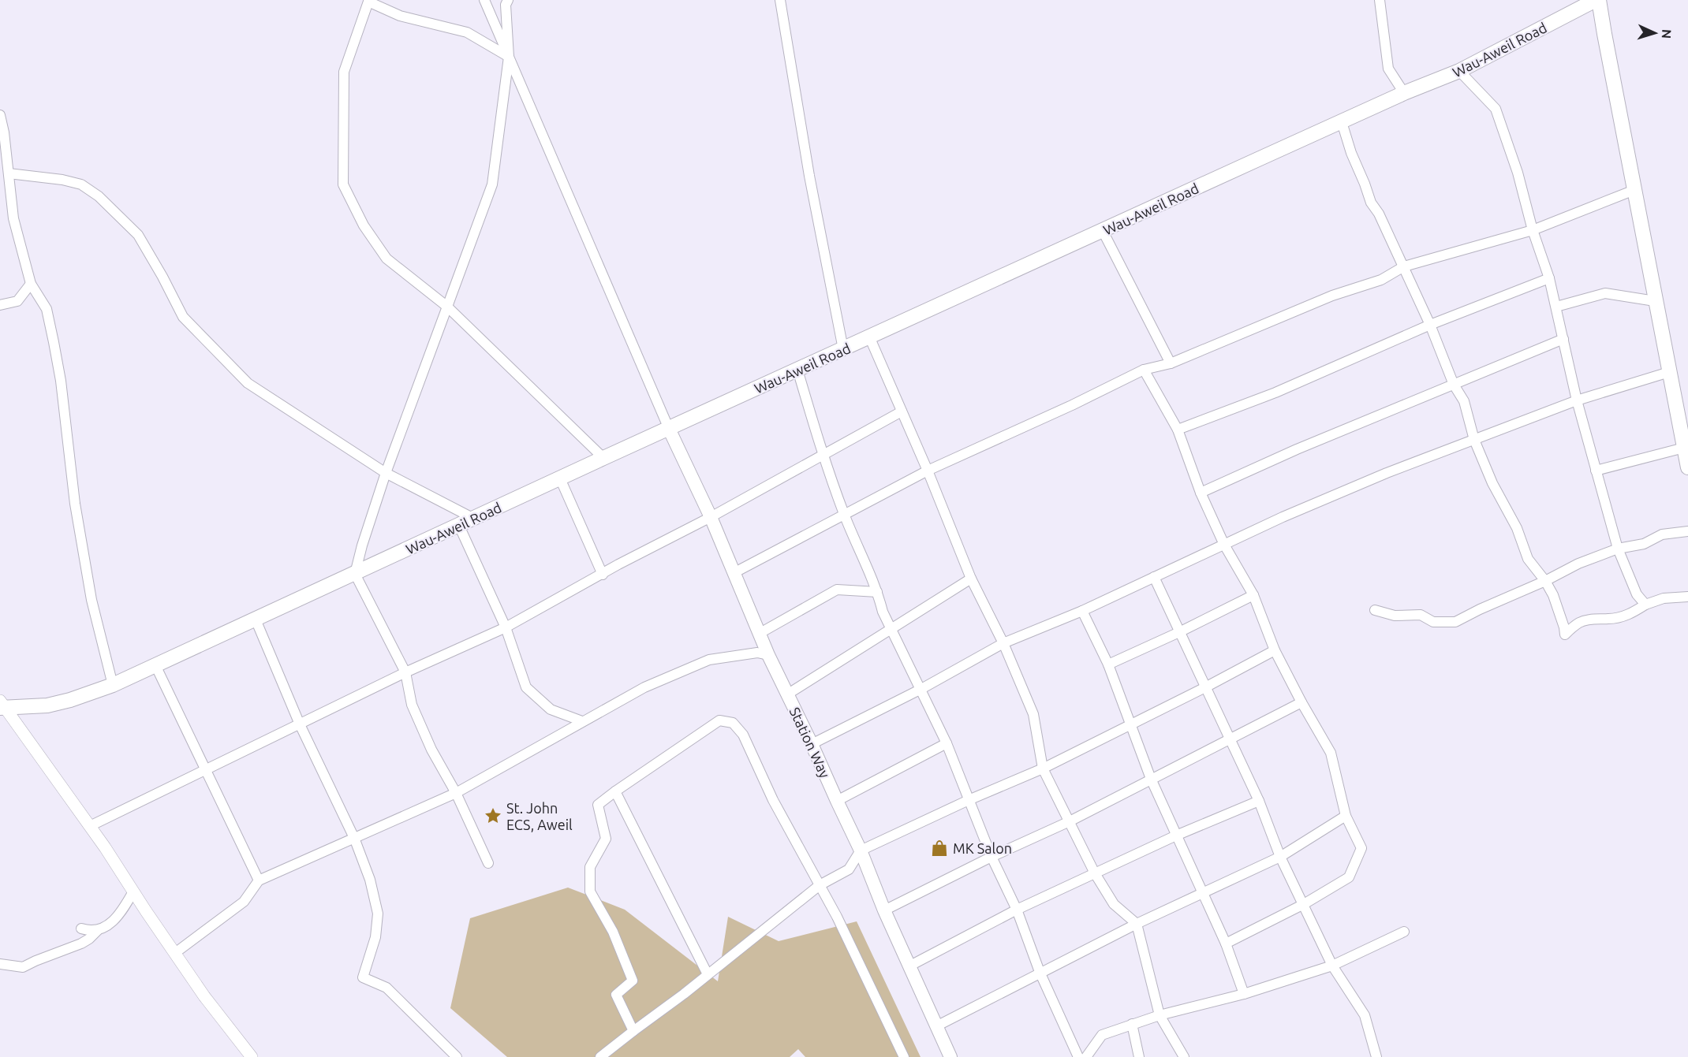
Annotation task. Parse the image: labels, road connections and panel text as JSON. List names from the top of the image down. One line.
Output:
{"streets":{"main road":["Wau-Aweil Road","Station Way"]},"crossings":[["Wau-Aweil Road","Station Way"]],"places":{"place":["St. John ECS, Aweil"],"shop":["MK Salon"]},"north":"right"}
